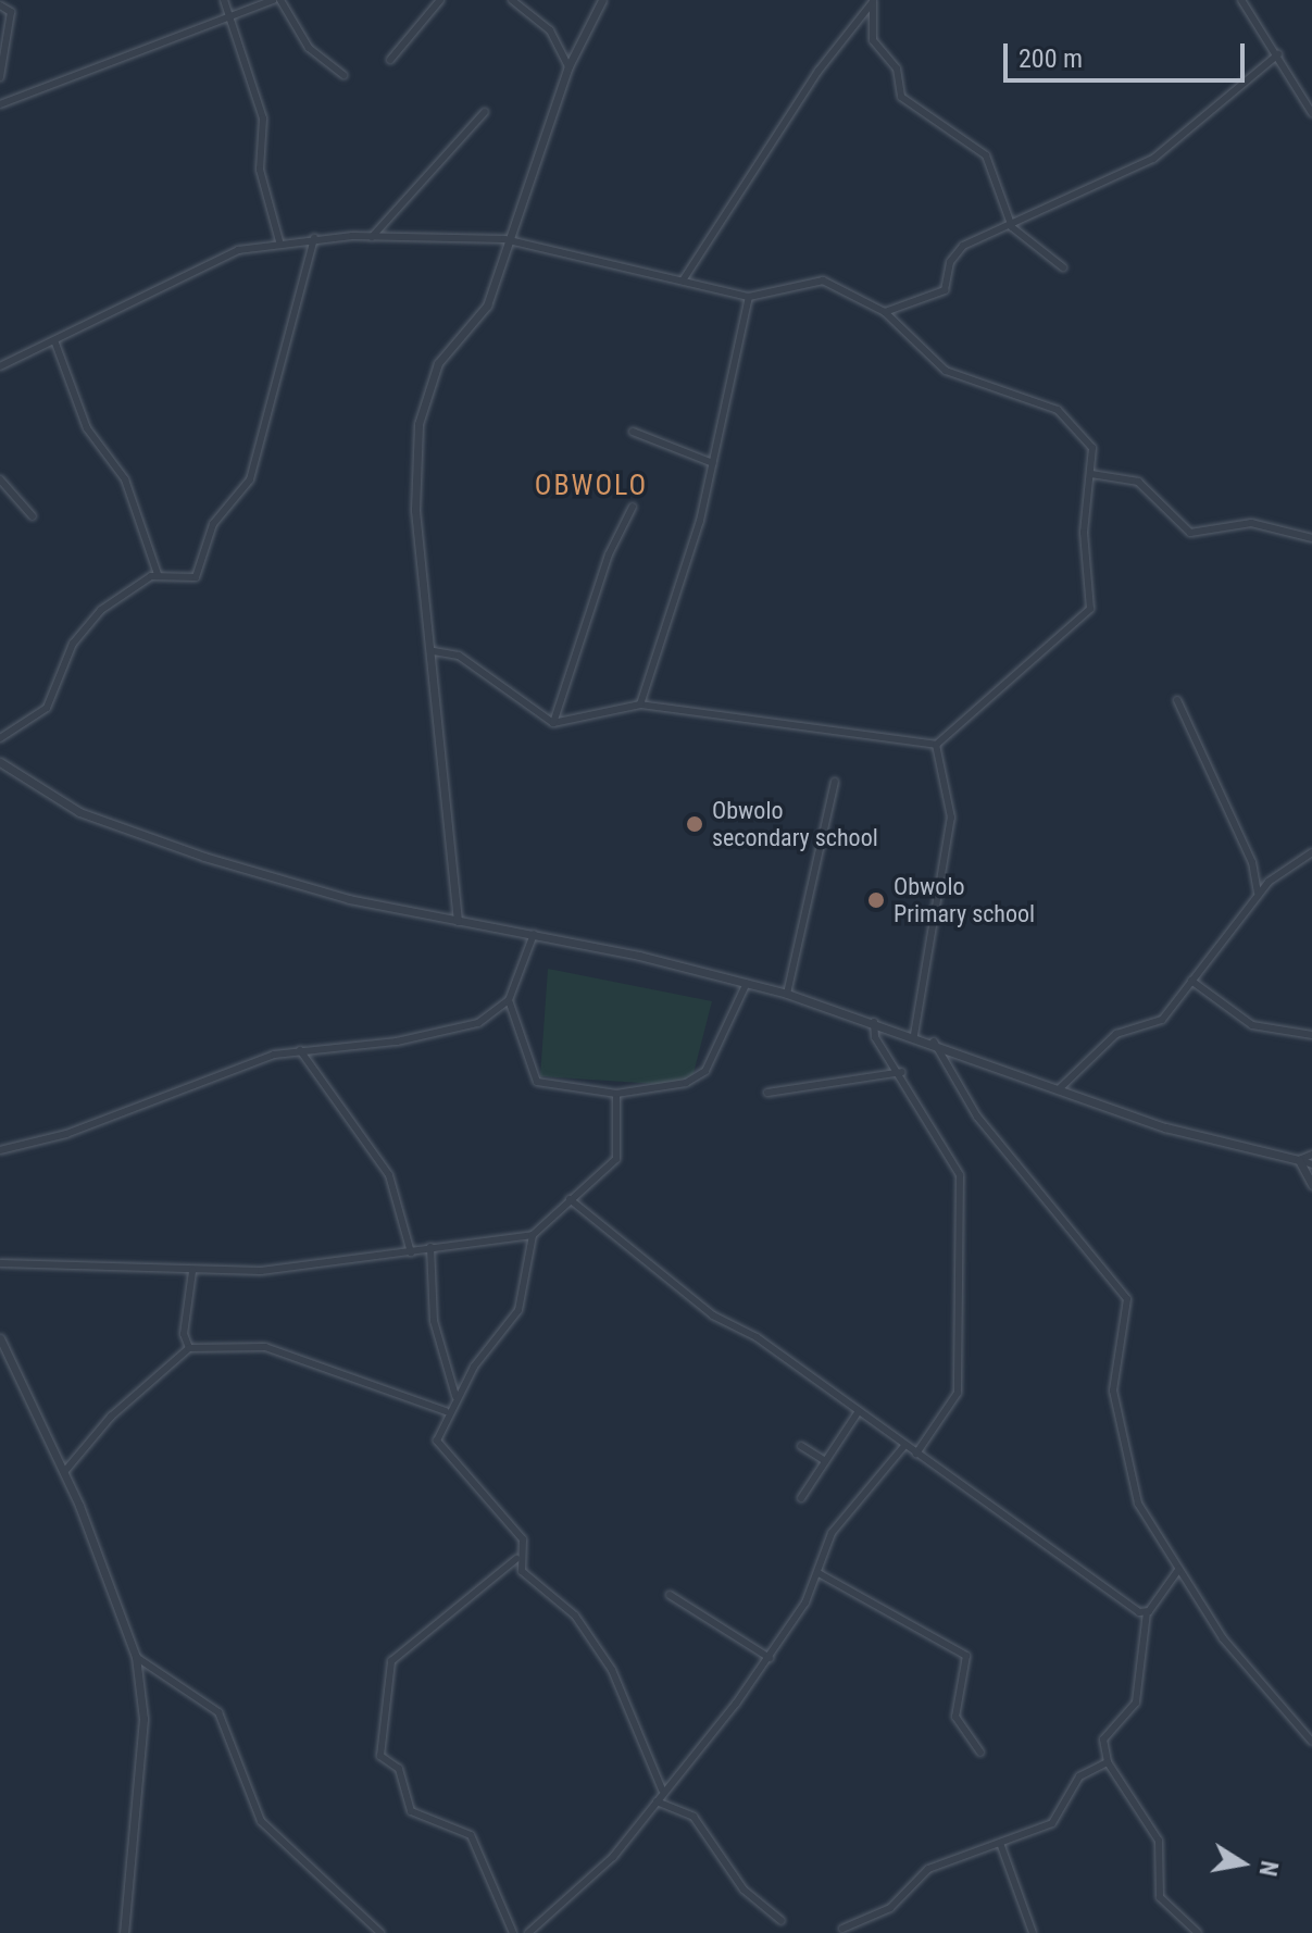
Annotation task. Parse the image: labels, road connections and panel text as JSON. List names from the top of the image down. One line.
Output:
{"districts":["OBWOLO"],"places":["Obwolo secondary school","Obwolo Primary school"],"scale_bar":"200 m","north":"right"}
